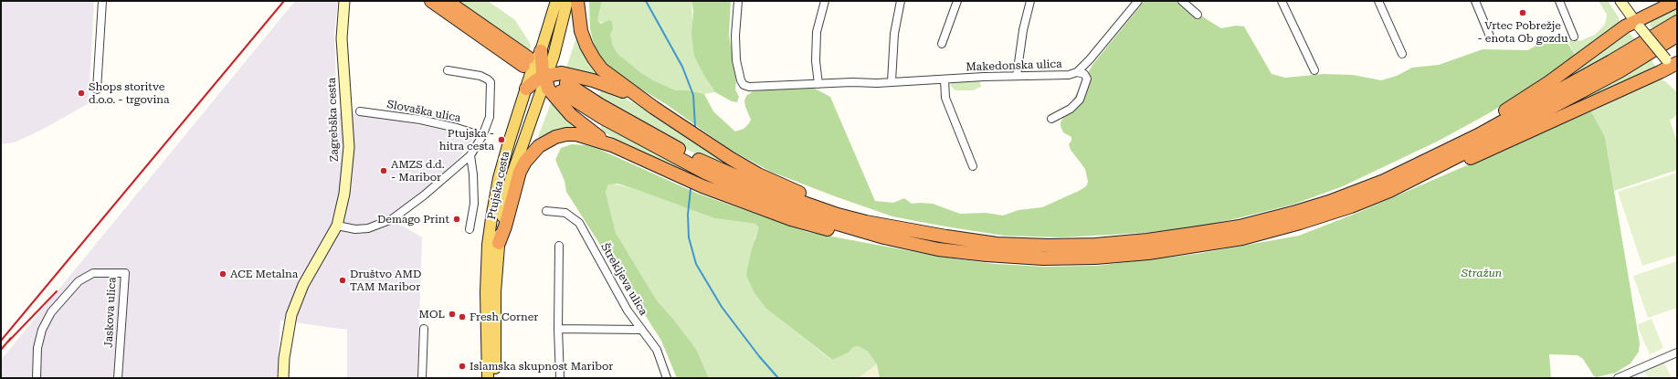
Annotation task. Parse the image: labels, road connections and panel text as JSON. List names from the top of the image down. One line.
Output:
{"streets":{"main road":["Ptujska cesta"],"street":["Makedonska ulica","Slovaška ulica","Zagrebška cesta","Štrekljeva ulica","Jaskova ulica"]},"parks":["Stražun"],"places":["Vrtec Pobrežje - enota Ob gozdu","Shops storitve d.o.o. - trgovina","Ptujska - hitra cesta","AMZS d.d. - Maribor","Demago Print","ACE Metalna","Društvo AMD TAM Maribor","MOL","Fresh Corner","Islamska skupnost Maribor"]}
